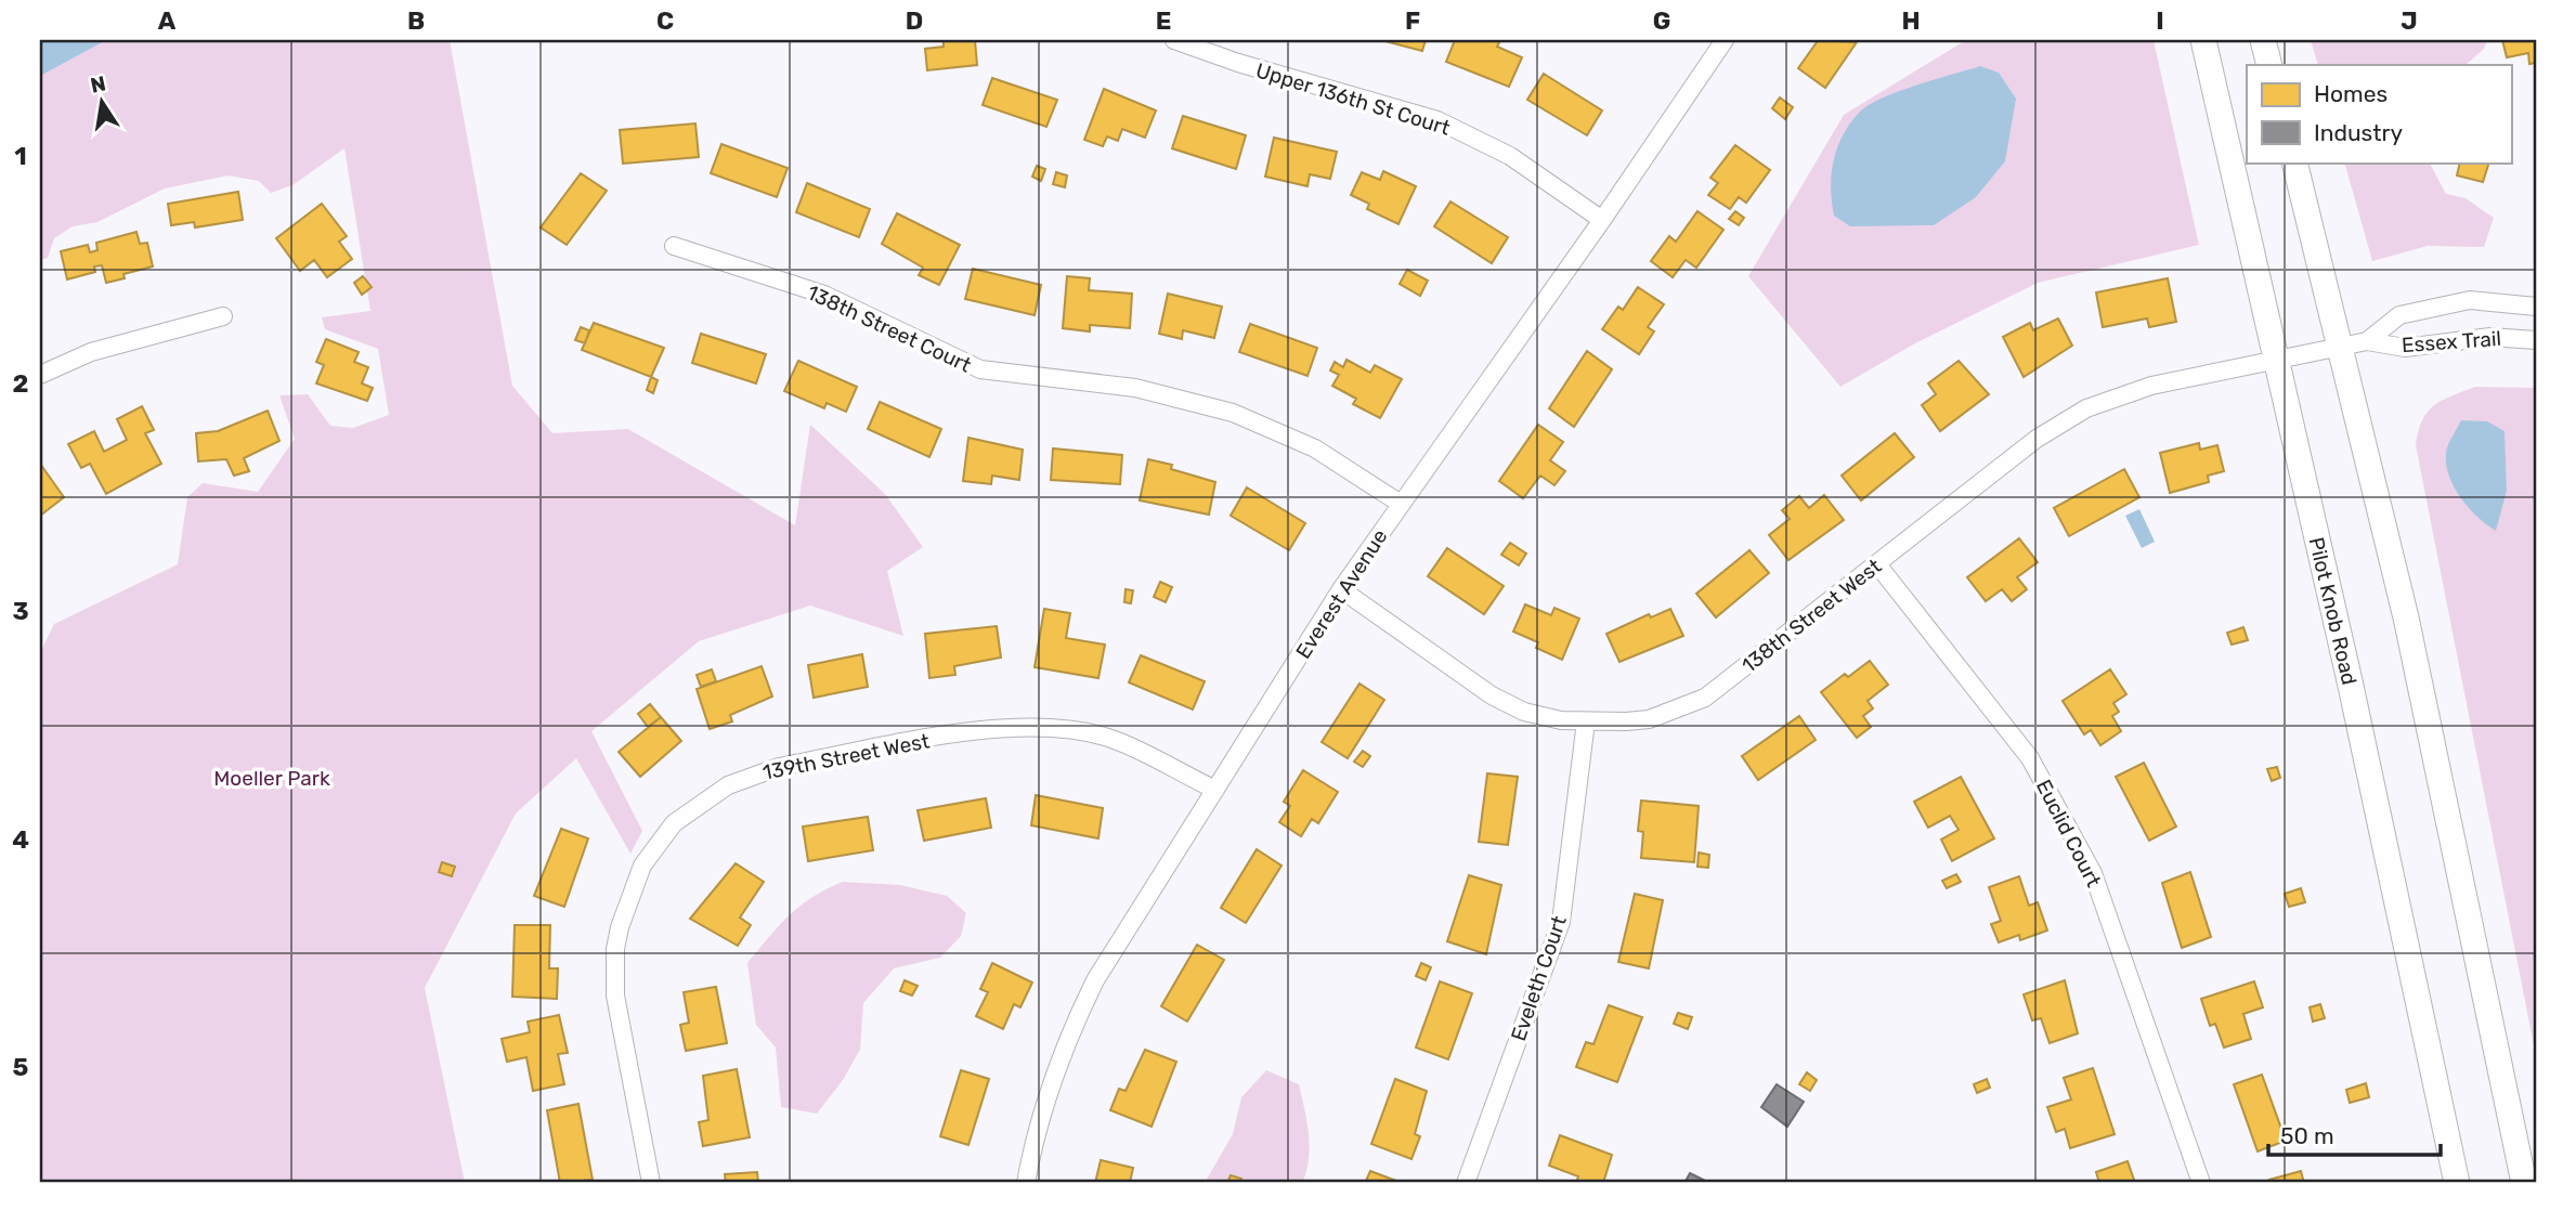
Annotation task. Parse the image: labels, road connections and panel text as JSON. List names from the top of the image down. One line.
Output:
{"streets":{"main road":["Pilot Knob Road"],"street":["Upper 136th St Court","138th Street Court","Essex Trail","Everest Avenue","138th Street West","139th Street West","Euclid Court","Eveleth Court"]},"crossings":[["Upper 136th St Court","Everest Avenue"],["138th Street Court","Everest Avenue"],["Essex Trail","Pilot Knob Road"],["Essex Trail","138th Street West"],["Everest Avenue","138th Street West"],["Everest Avenue","139th Street West"],["Pilot Knob Road","138th Street West"],["138th Street West","Euclid Court"],["138th Street West","Eveleth Court"]],"parks":["Moeller Park"],"legend":["Homes","Industry"],"scale_bar":"50 m","north":"top","grid":{"columns":["A","B","C","D","E","F","G","H","I","J"],"rows":["1","2","3","4","5"]}}
